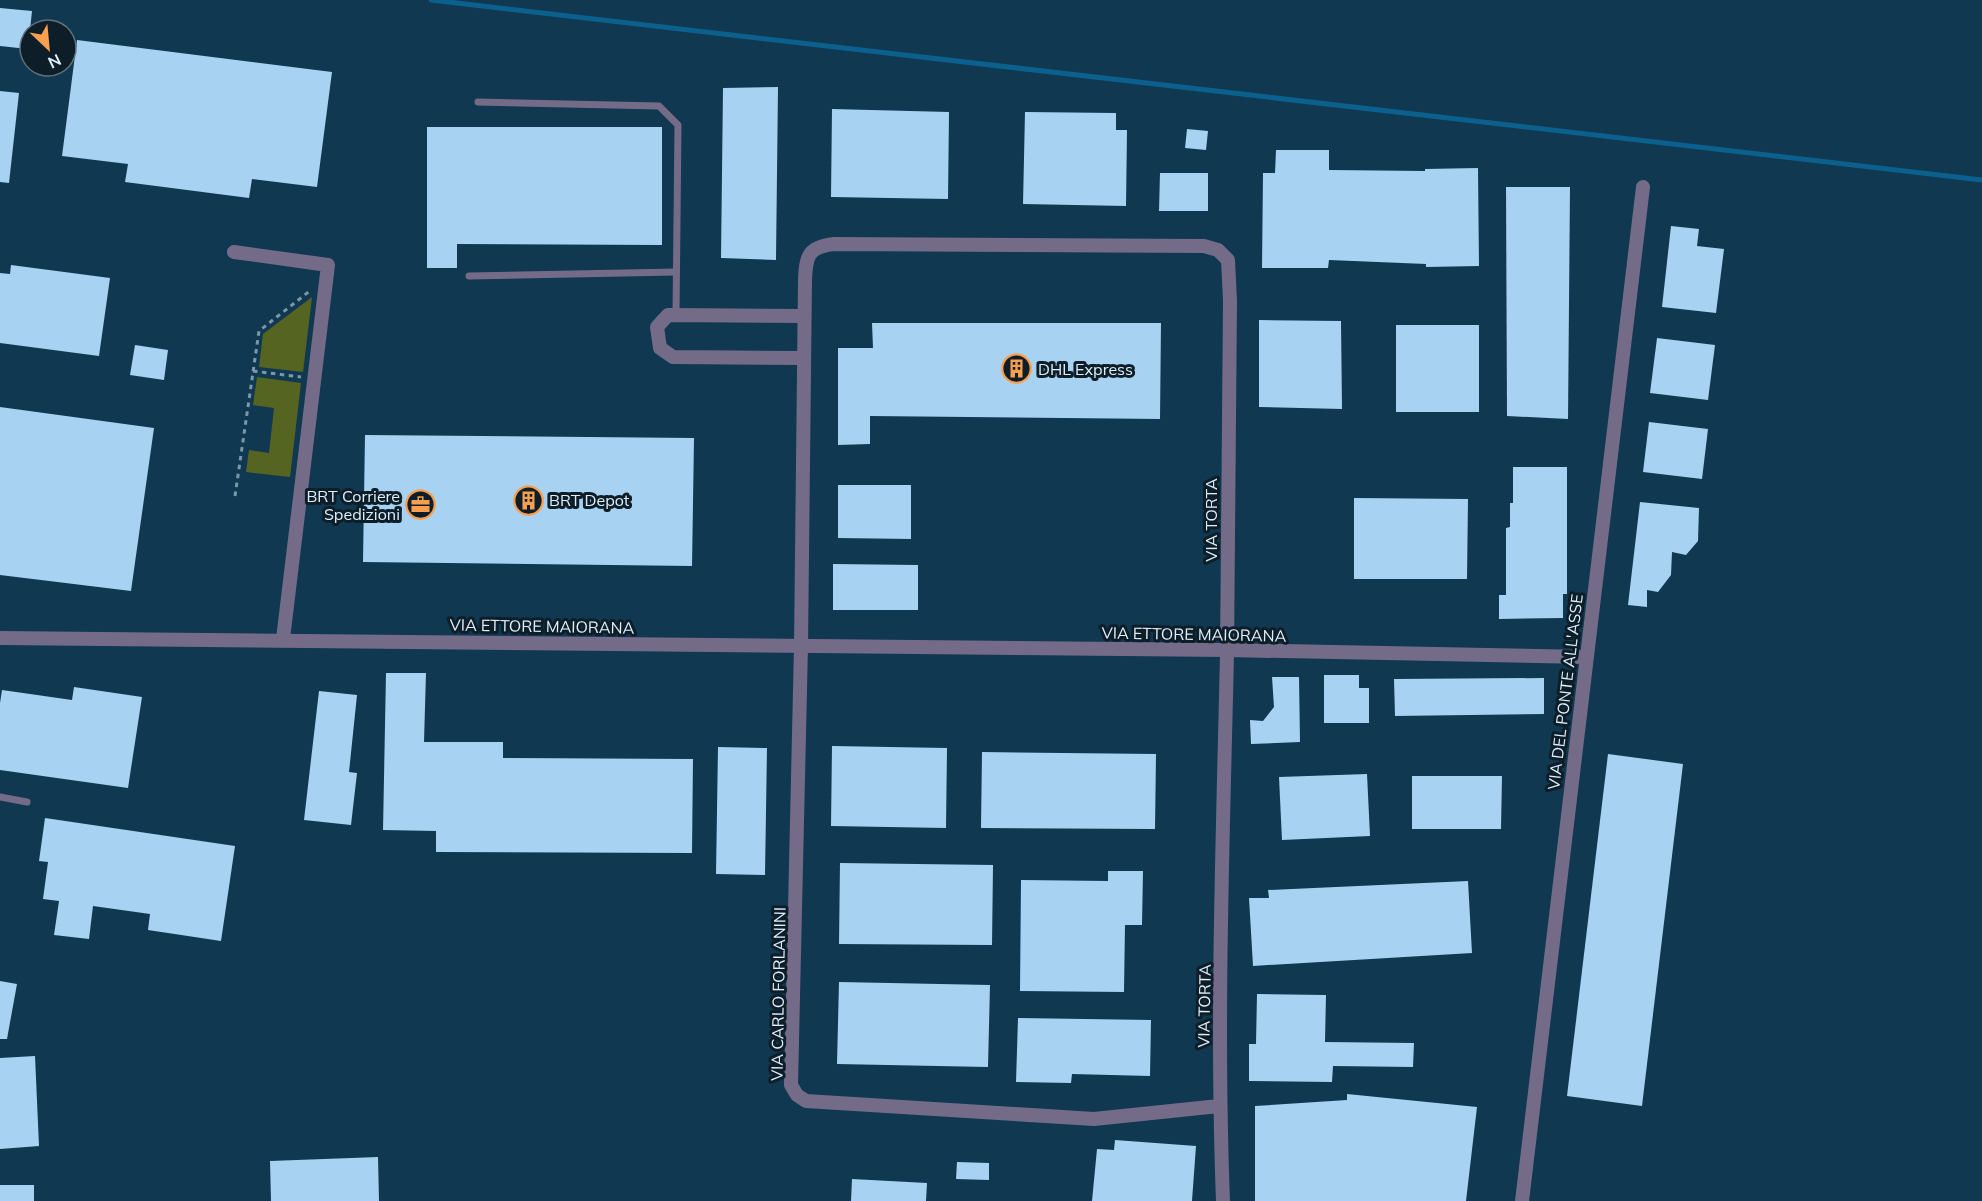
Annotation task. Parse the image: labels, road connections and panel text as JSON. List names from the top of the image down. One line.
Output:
{"streets":{"street":["VIA TORTA","VIA ETTORE MAIORANA","VIA DEL PONTE ALL'ASSE","VIA CARLO FORLANINI"]},"crossings":[["VIA TORTA","VIA ETTORE MAIORANA"],["VIA TORTA","VIA CARLO FORLANINI"],["VIA ETTORE MAIORANA","VIA DEL PONTE ALL'ASSE"],["VIA ETTORE MAIORANA","VIA CARLO FORLANINI"]],"places":{"building":["DHL Express","BRT Depot"],"office":["BRT Corriere Spedizioni"]},"north":"bottom right"}
